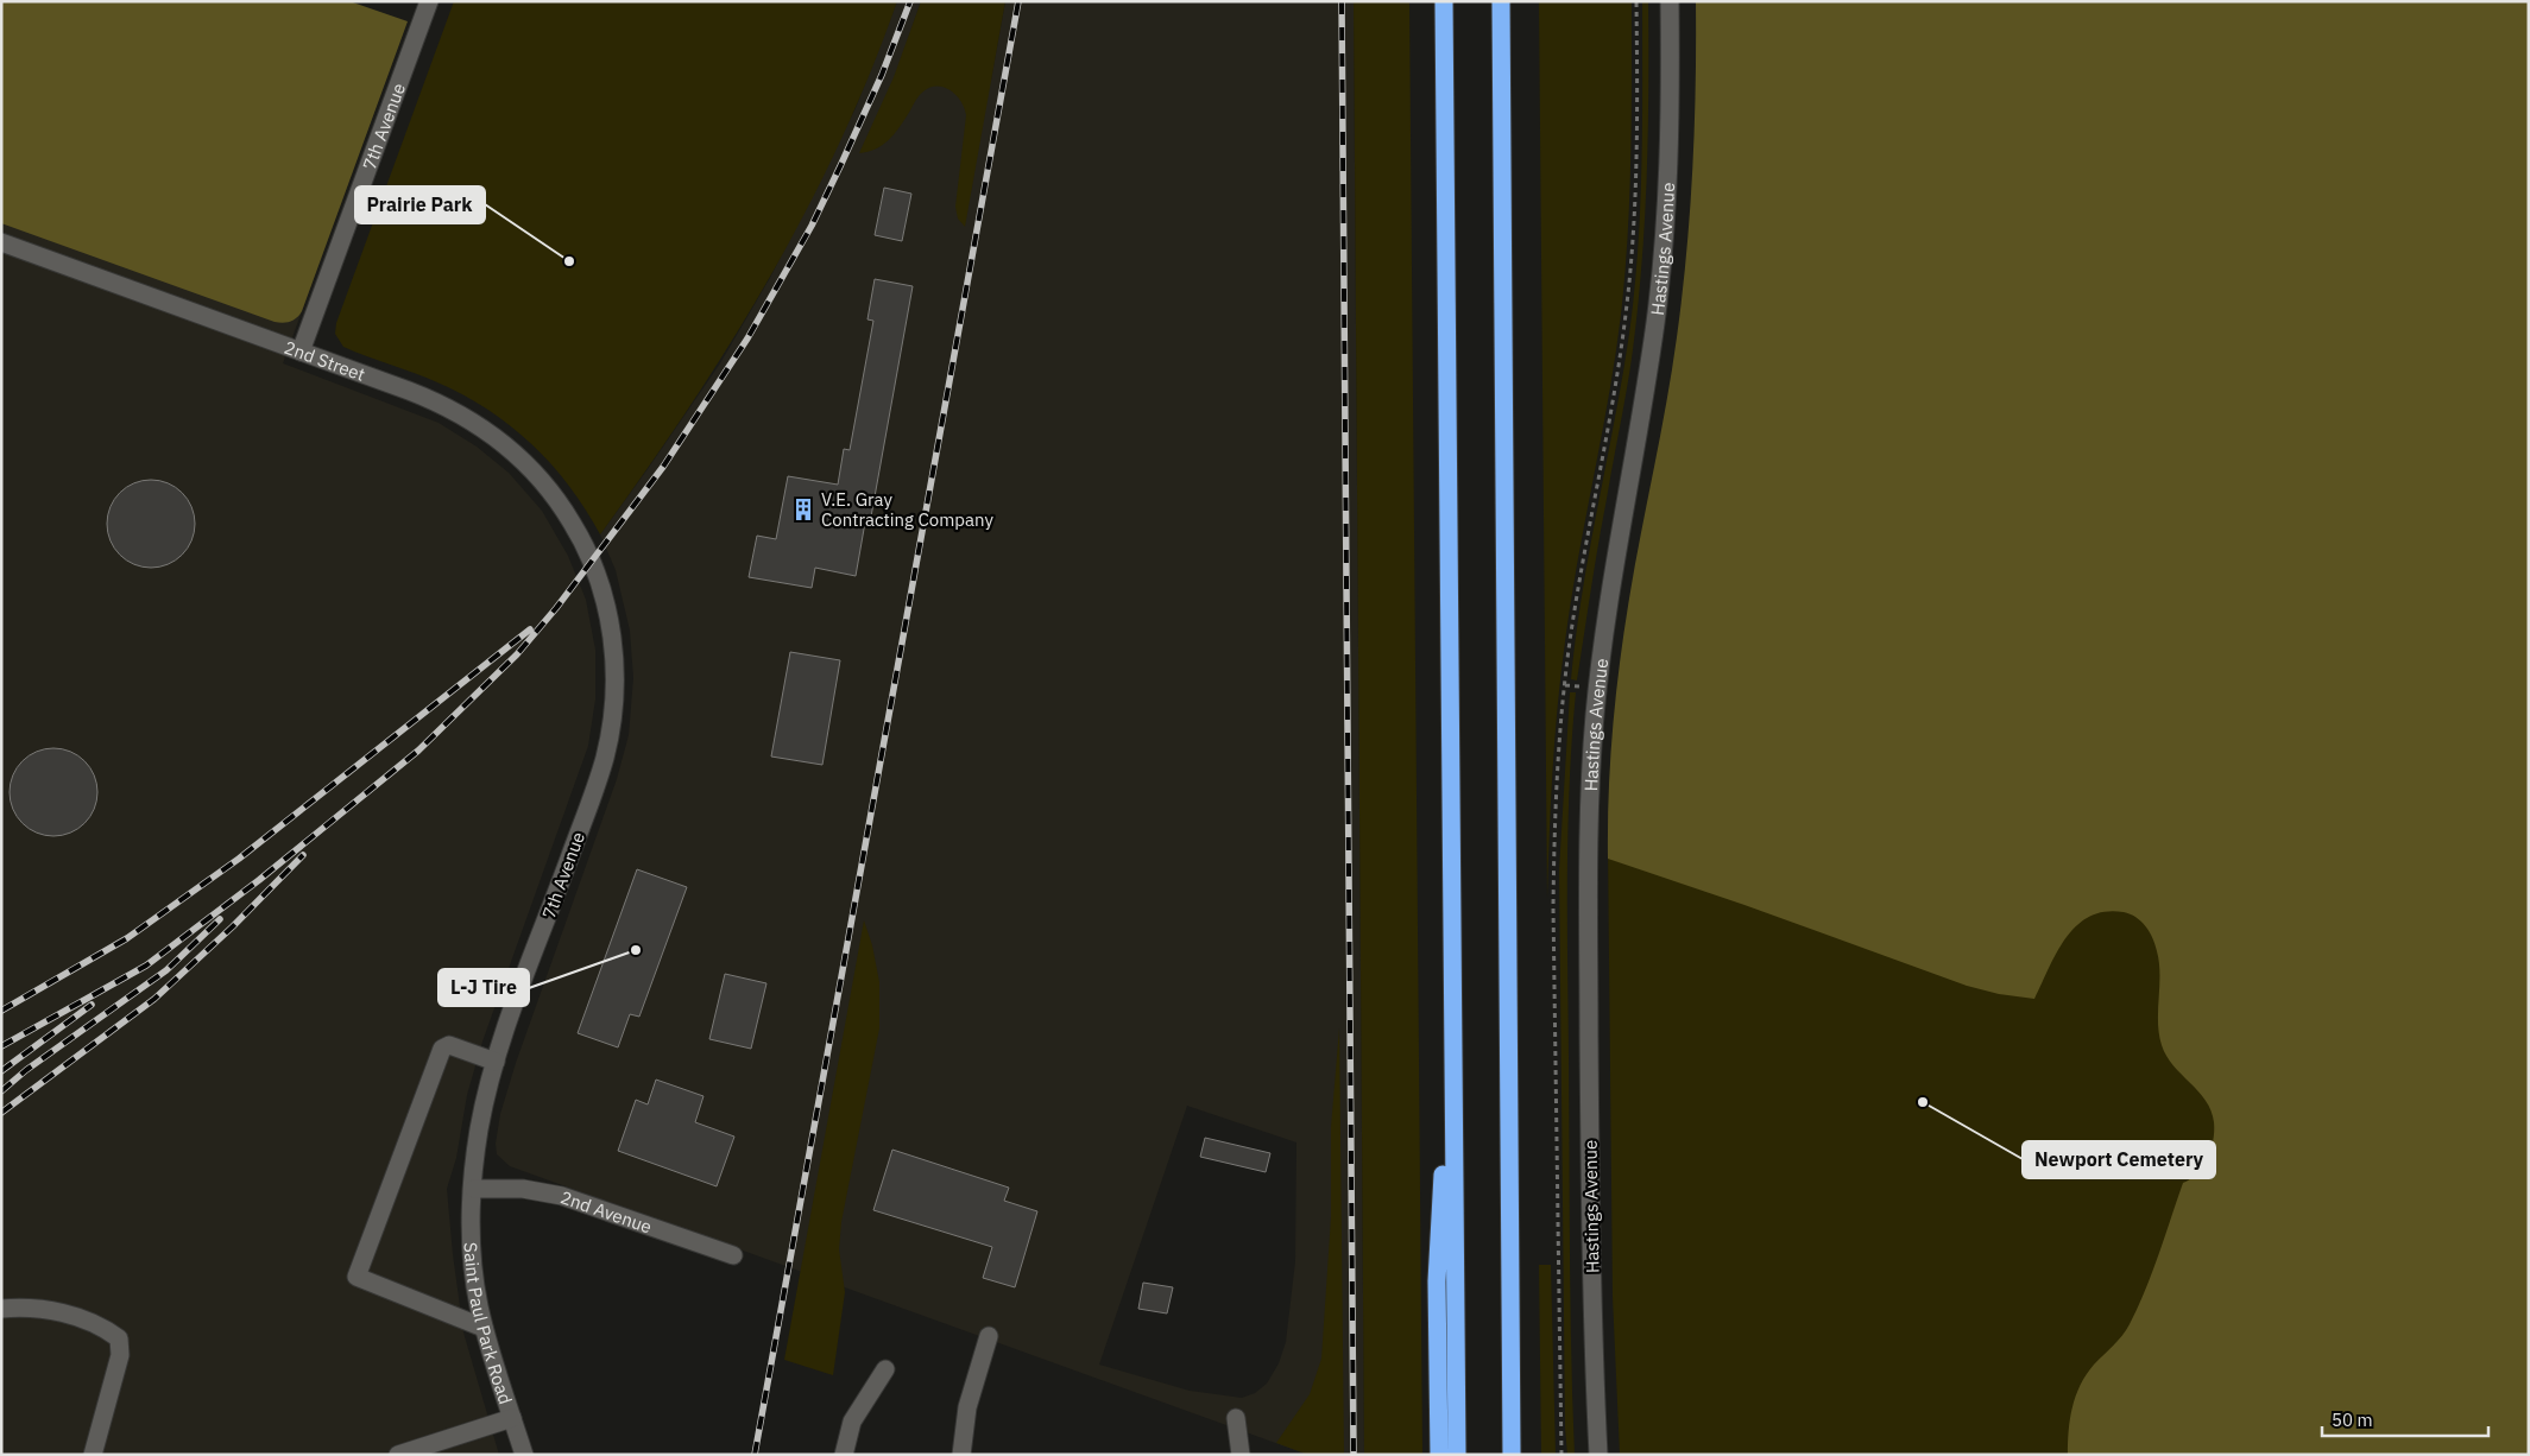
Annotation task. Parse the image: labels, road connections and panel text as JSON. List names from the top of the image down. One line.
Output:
{"streets":{"street":["7th Avenue","Hastings Avenue","2nd Street","2nd Avenue","Saint Paul Park Road"]},"crossings":[["7th Avenue","2nd Street"],["7th Avenue","2nd Avenue"],["7th Avenue","Saint Paul Park Road"],["2nd Avenue","Saint Paul Park Road"]],"places":{"other":["Prairie Park","L-J Tire","Newport Cemetery"],"building":["V.E. Gray Contracting Company"]},"scale_bar":"50 m"}
